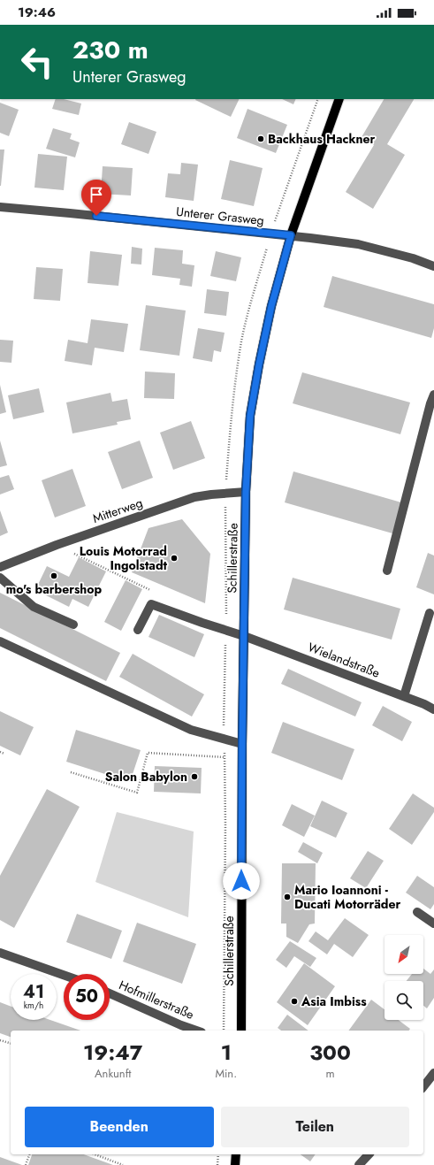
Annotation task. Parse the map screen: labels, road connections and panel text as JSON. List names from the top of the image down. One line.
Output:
{"streets":{"main road":["Schillerstraße"],"street":["Unterer Grasweg","Mitterweg","Wielandstraße","Hofmillerstraße"]},"crossings":[["Unterer Grasweg","Schillerstraße"],["Mitterweg","Schillerstraße"],["Schillerstraße","Wielandstraße"]],"places":["Backhaus Hackner","Louis Motorrad Ingolstadt","mo's barbershop","Salon Babylon","Mario Ioannoni - Ducati Motorräder","Asia Imbiss"],"north":"bottom left","page":{"status":"19:46","turn":["230 m","Unterer Grasweg"],"speed":"41 km/h","limit":"50","eta":["19:47","Ankunft","1","Min.","300","m"],"buttons":["Beenden","Teilen"]}}
